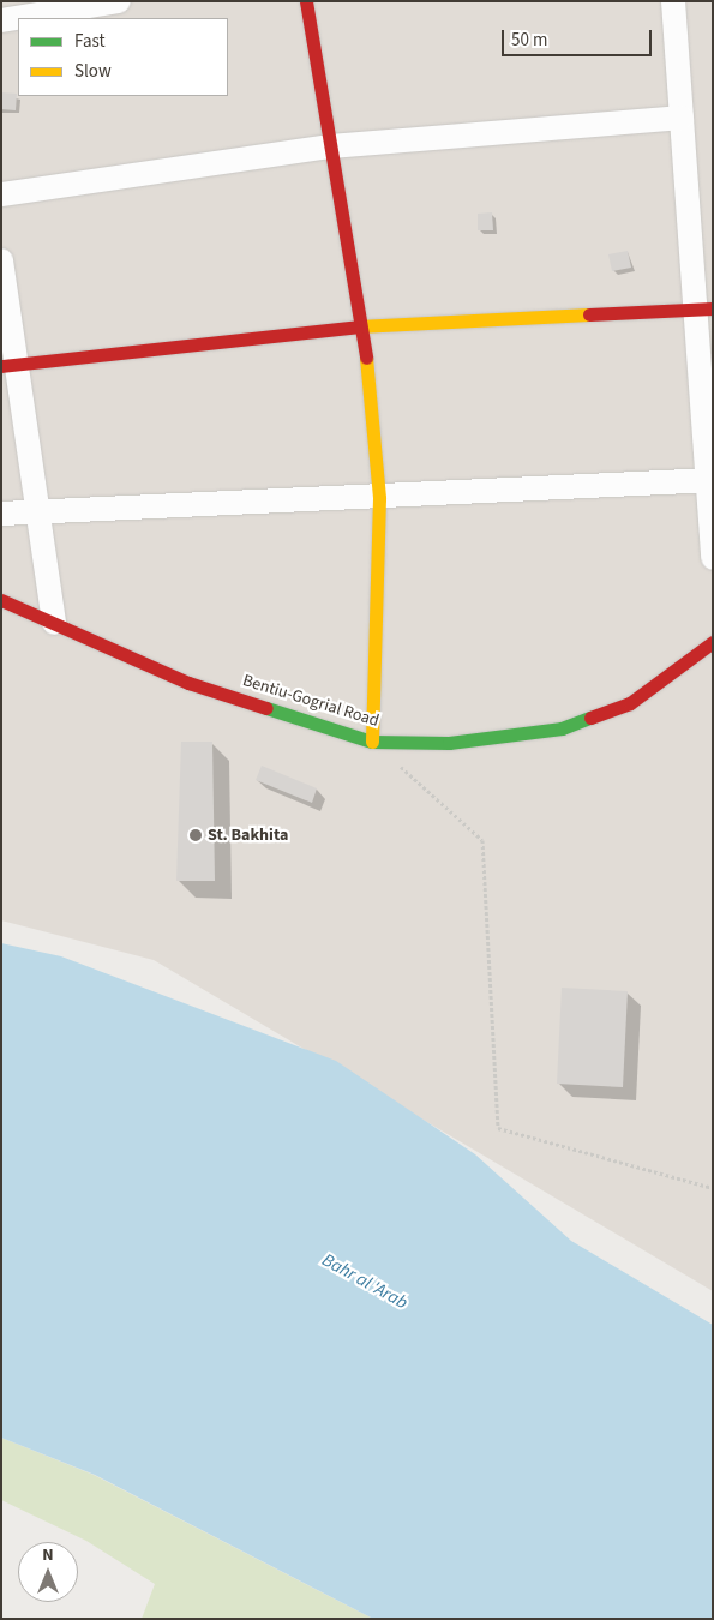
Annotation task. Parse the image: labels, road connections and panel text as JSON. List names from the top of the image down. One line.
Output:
{"streets":{"street":["Bentiu-Gogrial Road"]},"water":["Bahr al 'Arab"],"places":["St. Bakhita"],"legend":["Fast","Slow"],"scale_bar":"50 m","north":"top"}
